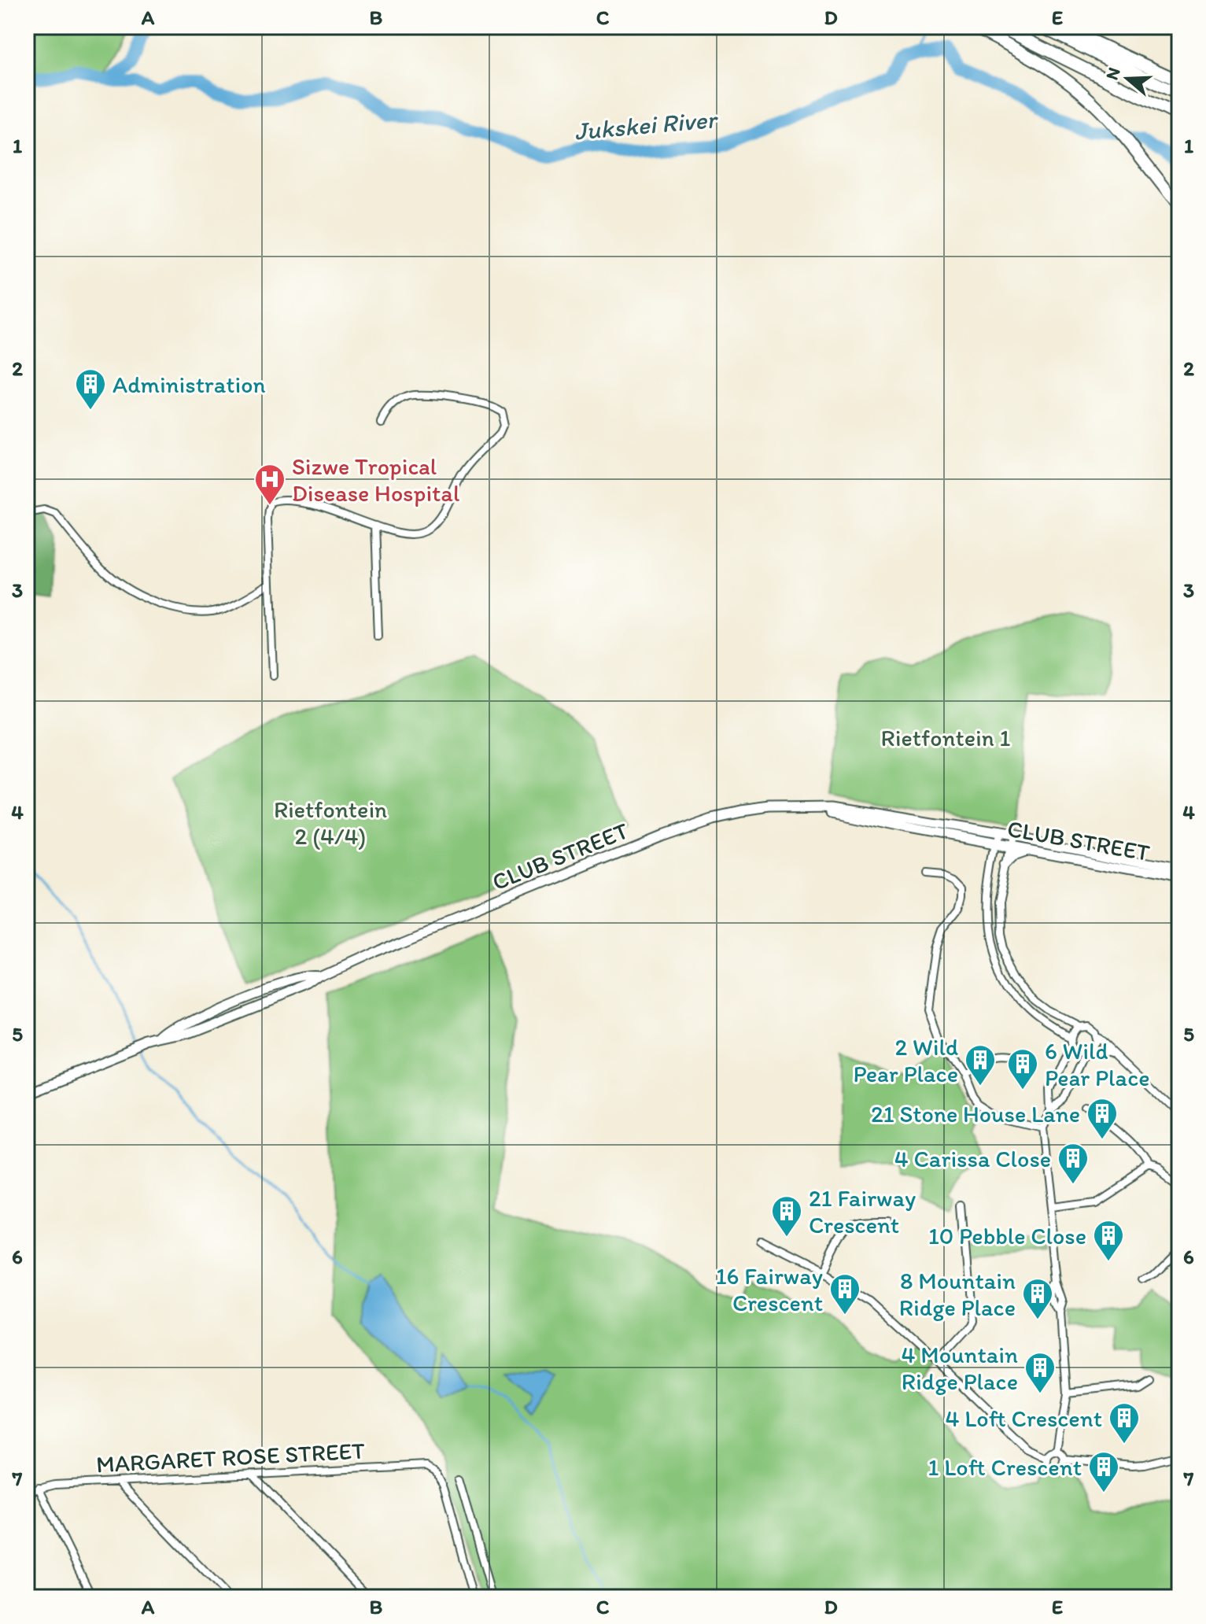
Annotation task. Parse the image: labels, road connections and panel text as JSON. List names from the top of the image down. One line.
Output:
{"streets":{"main road":["CLUB STREET"],"street":["MARGARET ROSE STREET"]},"water":["Jukskei River"],"parks":["Rietfontein 1","Rietfontein 2 (4/4)"],"places":{"building":["Administration","2 Wild Pear Place","6 Wild Pear Place","21 Stone House Lane","4 Carissa Close","21 Fairway Crescent","10 Pebble Close","16 Fairway Crescent","8 Mountain Ridge Place","4 Mountain Ridge Place","4 Loft Crescent","1 Loft Crescent"],"hospital":["Sizwe Tropical Disease Hospital"]},"north":"left","grid":{"columns":["A","B","C","D","E"],"rows":["1","2","3","4","5","6","7"]}}
